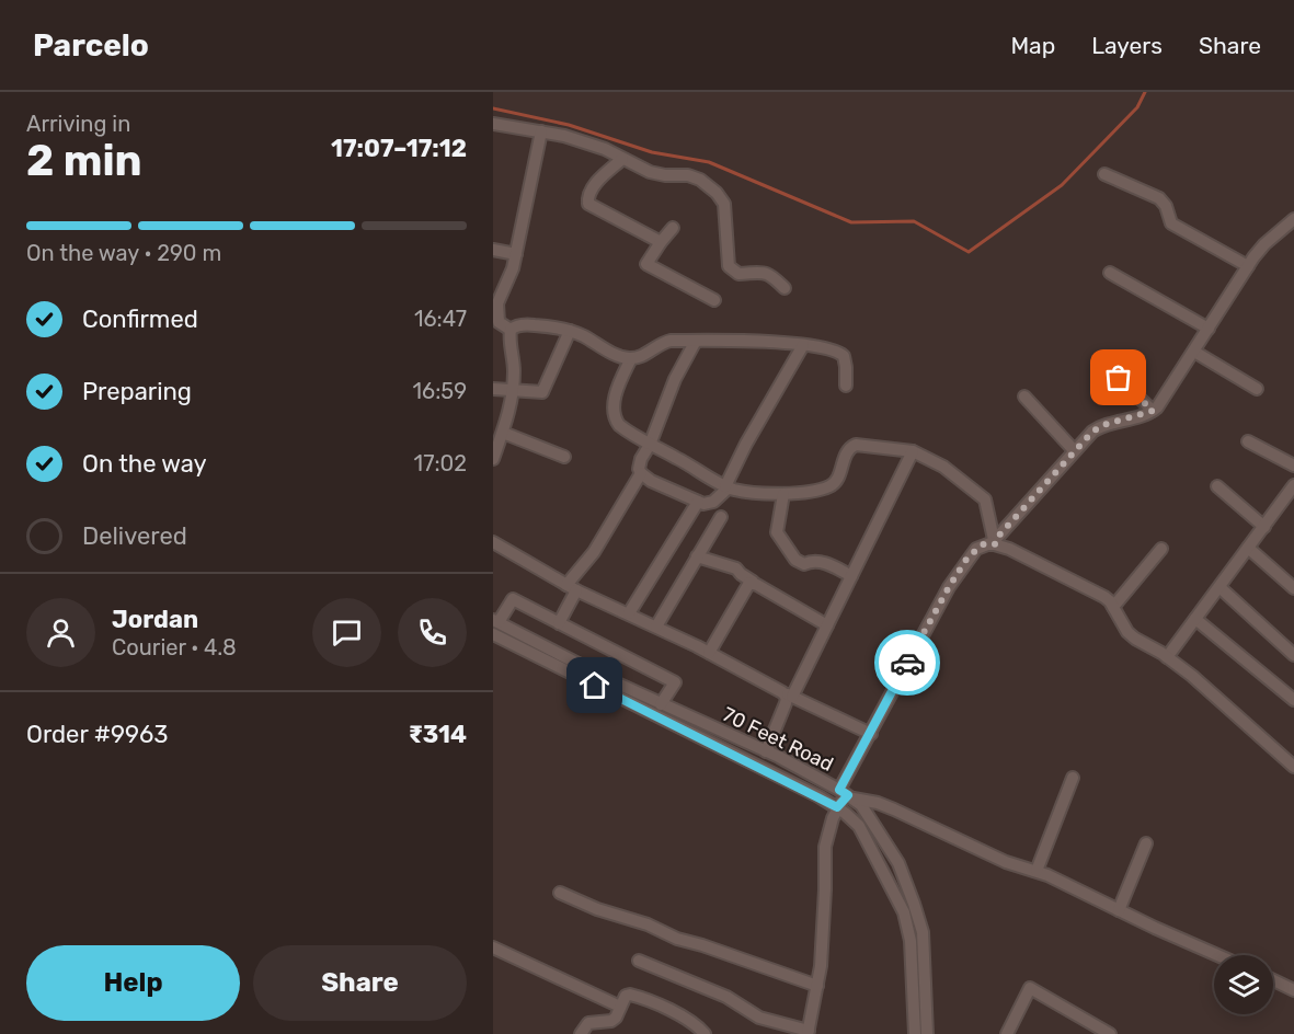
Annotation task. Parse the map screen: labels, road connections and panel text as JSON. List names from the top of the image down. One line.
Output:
{"streets":{"street":["70 Feet Road"]},"page":{"header":"Parcelo","nav":["Map","Layers","Share"],"heading":["2 min","Arriving in","17:07–17:12"],"panel":["Jordan","Courier · 4.8","Order #9963","₹314"],"bar":"On the way · 290 m","list":[["Confirmed","16:47"],["Preparing","16:59"],["On the way","17:02"],"Delivered"],"buttons":["Help","Share"]}}
